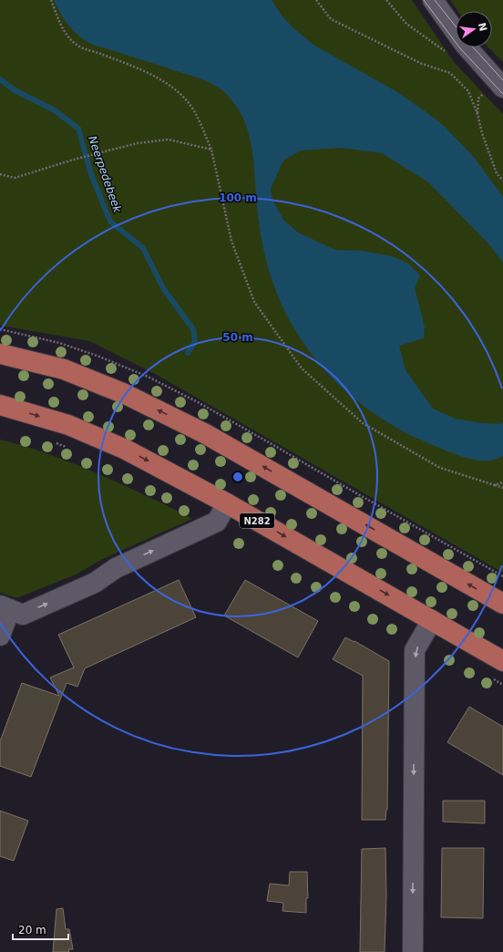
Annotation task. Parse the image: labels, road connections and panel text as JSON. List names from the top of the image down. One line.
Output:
{"streets":{"main road":["N282"]},"water":["Neerpedebeek"],"scale_bar":"20 m","north":"right","rings":["100 m","50 m"]}
